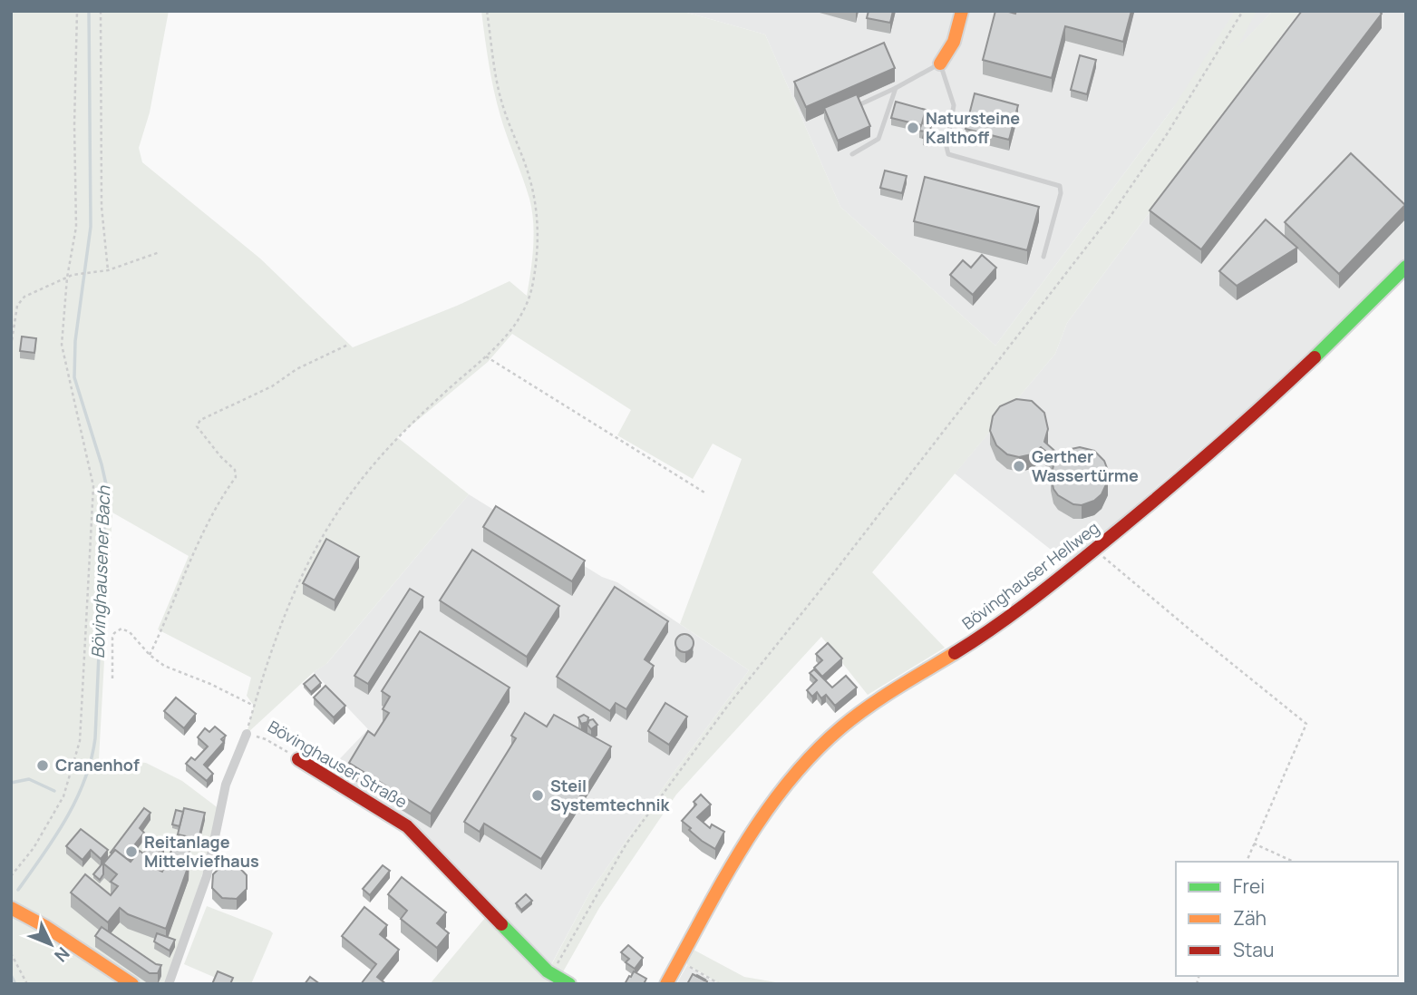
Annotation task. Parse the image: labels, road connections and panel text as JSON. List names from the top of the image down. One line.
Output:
{"streets":{"street":["Bövinghauser Hellweg","Bövinghauser Straße"]},"water":["Bövinghausener Bach"],"places":["Natursteine Kalthoff","Gerther Wassertürme","Cranenhof","Steil Systemtechnik","Reitanlage Mittelviefhaus"],"legend":["Frei","Zäh","Stau"],"north":"bottom right"}
